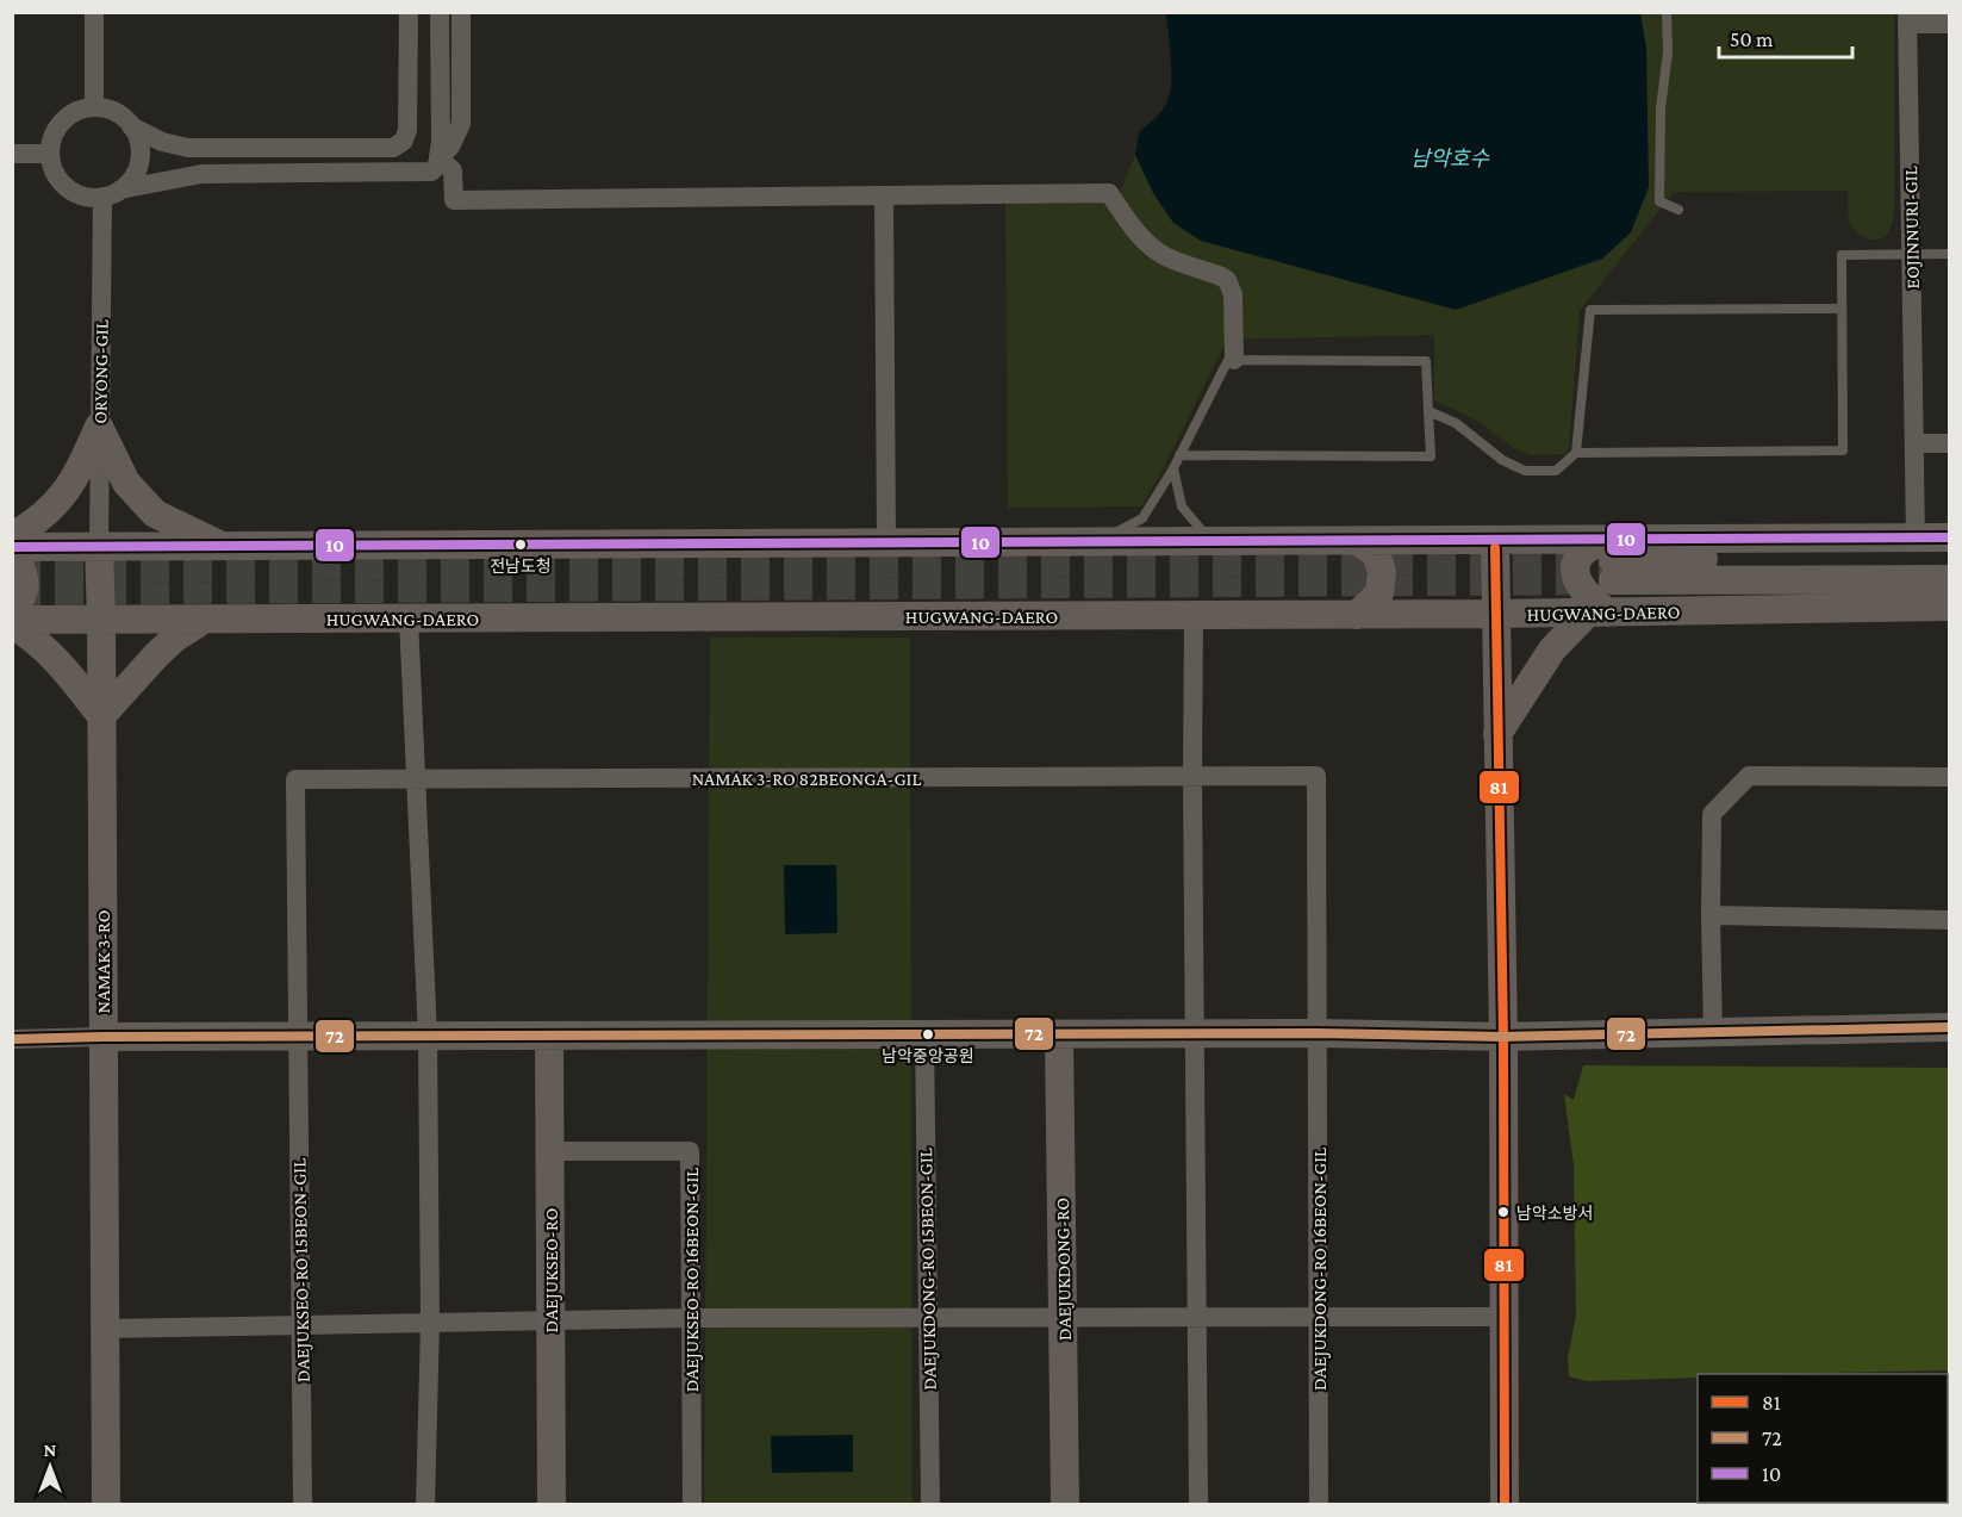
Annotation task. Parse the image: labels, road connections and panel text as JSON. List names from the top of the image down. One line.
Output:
{"streets":{"street":["EOJINNURI-GIL","ORYONG-GIL","HUGWANG-DAERO","NAMAK 3-RO 82BEONGA-GIL","NAMAK 3-RO","DAEJUKDONG-RO 15BEON-GIL","DAEJUKDONG-RO","DAEJUKDONG-RO 16BEON-GIL","DAEJUKSEO-RO 15BEON-GIL","DAEJUKSEO-RO","DAEJUKSEO-RO 16BEON-GIL"]},"crossings":[["EOJINNURI-GIL","HUGWANG-DAERO"],["ORYONG-GIL","HUGWANG-DAERO"],["ORYONG-GIL","NAMAK 3-RO"],["HUGWANG-DAERO","NAMAK 3-RO"],["NAMAK 3-RO 82BEONGA-GIL","DAEJUKDONG-RO 16BEON-GIL"],["NAMAK 3-RO 82BEONGA-GIL","DAEJUKSEO-RO 15BEON-GIL"],["DAEJUKSEO-RO","DAEJUKSEO-RO 16BEON-GIL"]],"water":["남악호수"],"places":["전남도청","남악중앙공원","남악소방서"],"lines":["transit line 10","transit line 81","transit line 72"],"legend":["81","72","10"],"scale_bar":"50 m","north":"top"}
